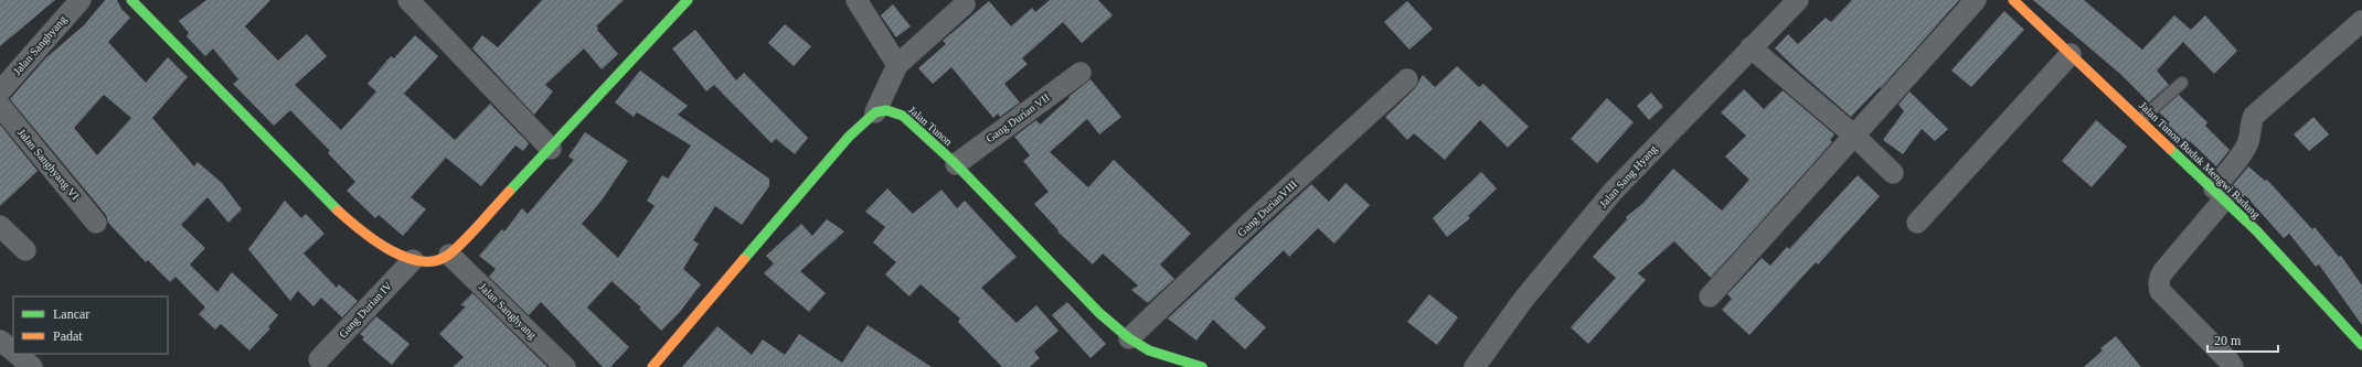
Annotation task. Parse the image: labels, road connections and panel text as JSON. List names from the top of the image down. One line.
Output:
{"streets":{"street":["Jalan Sanghyang","Gang Durian VII","Jalan Tunon","Jalan Tunon Buduk Mengwi Badung","Jalan Sanghyang VI","Jalan Sang Hyang","Gang DurianVIII","Gang Durian IV"]},"crossings":[["Gang Durian VII","Jalan Tunon"],["Jalan Tunon","Gang DurianVIII"]],"legend":["Lancar","Padat"],"scale_bar":"20 m"}
